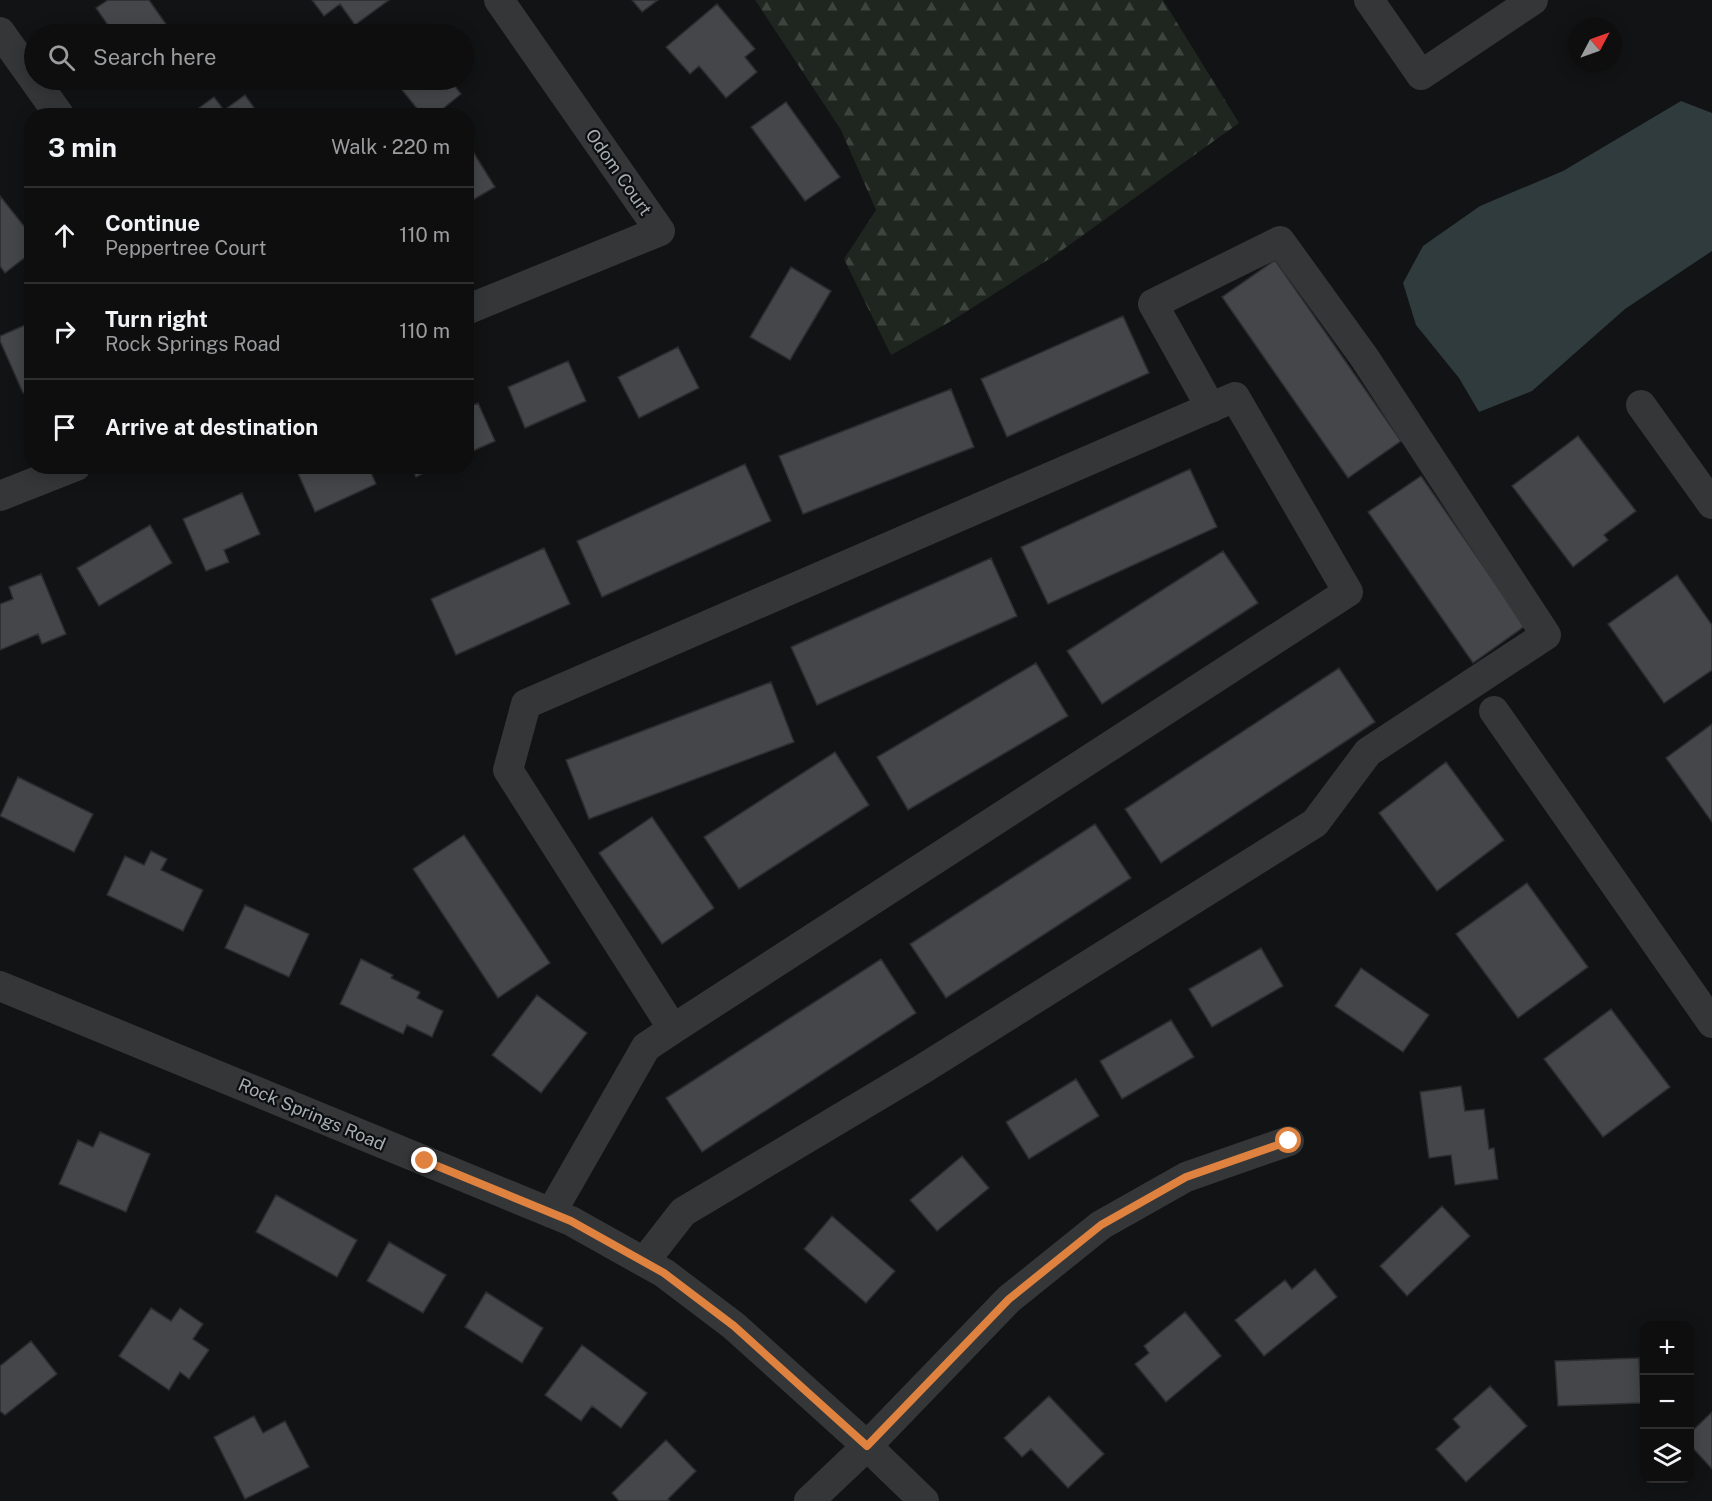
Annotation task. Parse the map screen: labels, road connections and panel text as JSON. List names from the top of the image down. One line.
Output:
{"streets":{"street":["Odom Court","Rock Springs Road"]},"north":"top right","page":{"search":"Search here","heading":["3 min","Walk · 220 m"],"list":[["Continue","Peppertree Court","110 m"],["Turn right","Rock Springs Road","110 m"],"Arrive at destination"],"map_buttons":["+","−"]}}
